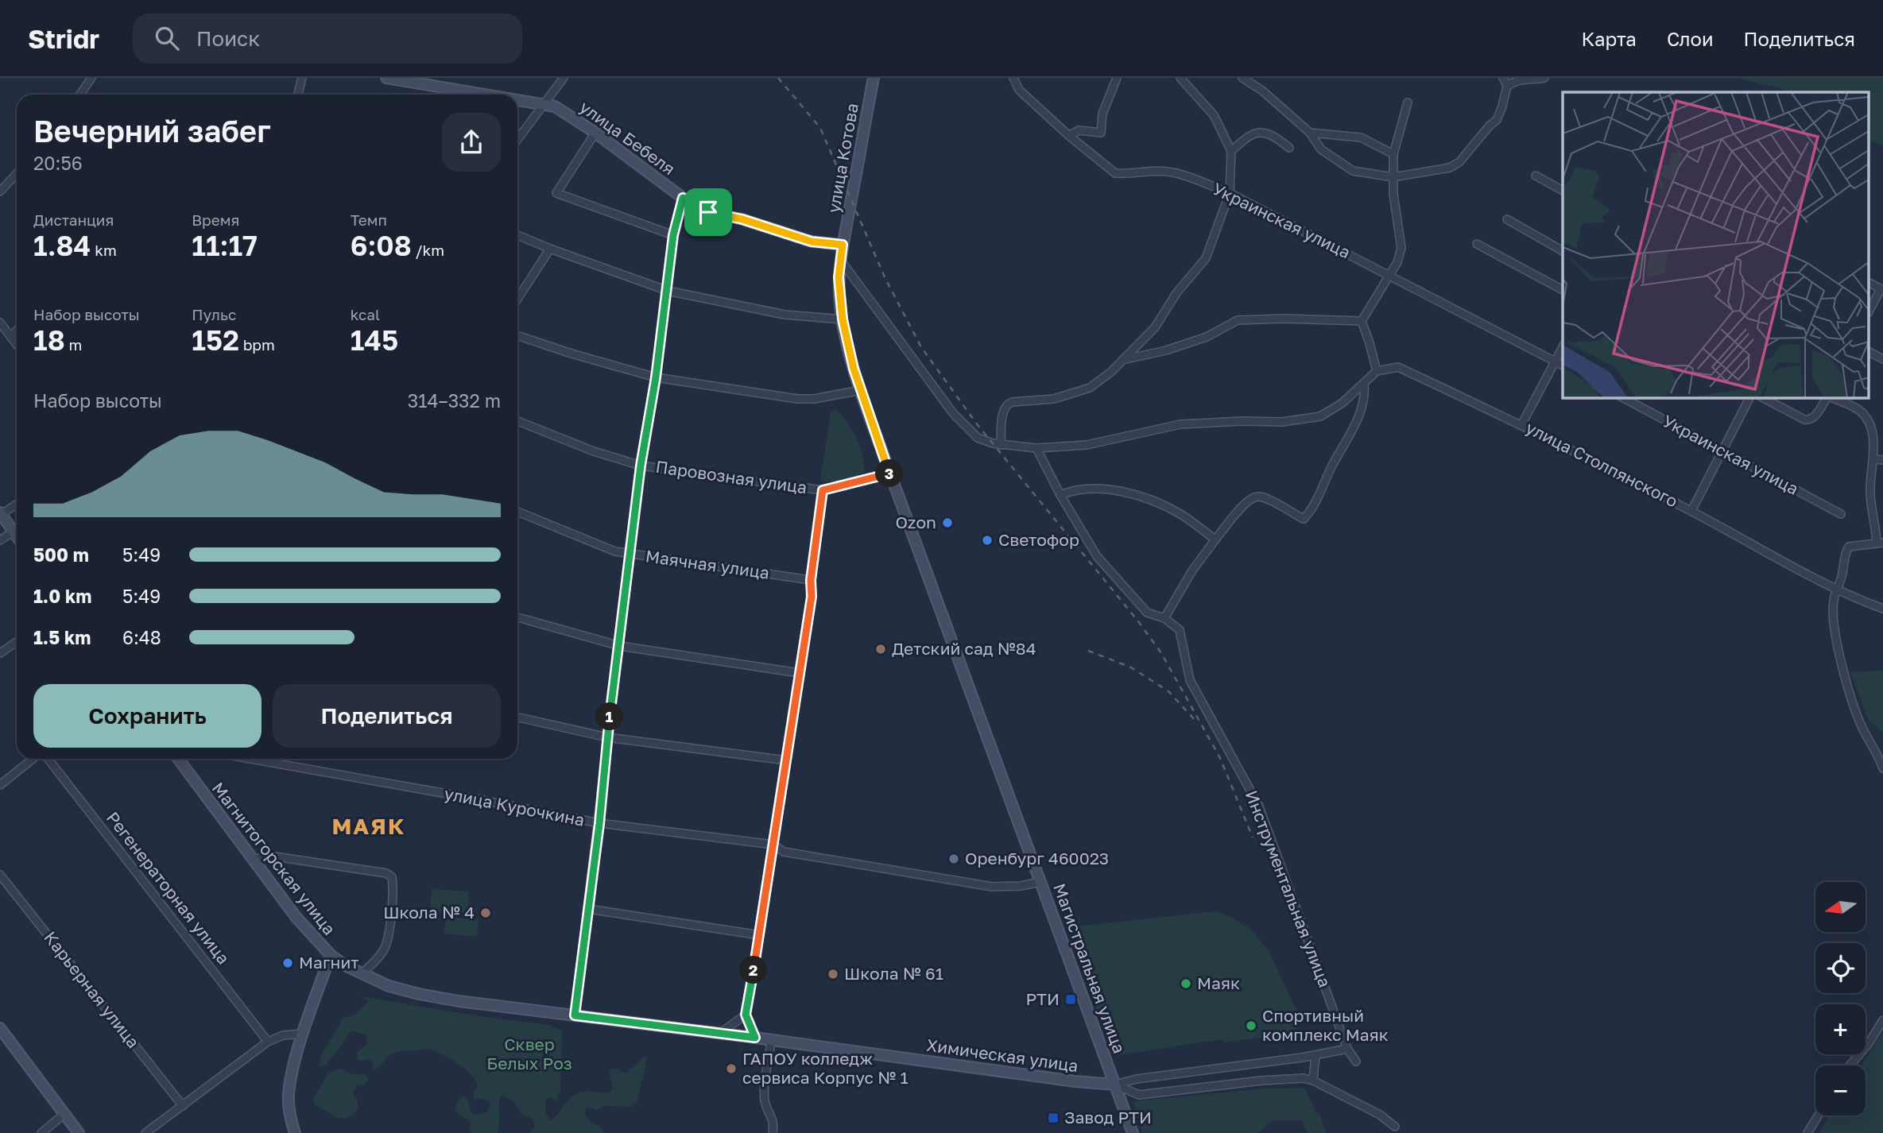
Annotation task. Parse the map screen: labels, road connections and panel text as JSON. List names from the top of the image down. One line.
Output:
{"streets":{"street":["улица Бебеля","улица Котова","Украинская улица","улица Столпянского","Паровозная улица","Маячная улица","улица Курочкина","Магнитогорская улица","Регенераторная улица","Инструментальная улица","Магистральная улица","Карьерная улица","Химическая улица"]},"crossings":[["улица Бебеля","улица Котова"],["улица Бебеля","Магистральная улица"],["улица Котова","Магистральная улица"],["Паровозная улица","Магистральная улица"],["улица Курочкина","Магистральная улица"],["Магнитогорская улица","Химическая улица"],["Инструментальная улица","Химическая улица"],["Магистральная улица","Химическая улица"]],"districts":["МАЯК"],"parks":["Сквер Белых Роз"],"places":{"other":["Ozon","Светофор","Детский сад №84","Оренбург 460023","Школа № 4","Магнит","Школа № 61","Маяк","Спортивный комплекс Маяк","ГАПОУ колледж сервиса Корпус № 1"],"transit":["РТИ","Завод РТИ"]},"north":"left","page":{"header":"Stridr","search":"Поиск","nav":["Карта","Слои","Поделиться"],"heading":["Вечерний забег","20:56"],"stats":[["Дистанция","1.84 km"],["Время","11:17"],["Темп","6:08 /km"],["Набор высоты","18 m"],["Пульс","152 bpm"],["kcal","145"]],"chart":["Набор высоты","314–332 m"],"pins":["3","1","2"],"list":[{"name":"500 m","note":"5:49"},{"name":"1.0 km","note":"5:49"},{"name":"1.5 km","note":"6:48"}],"buttons":["Сохранить","Поделиться"],"map_buttons":["+","−"]}}
